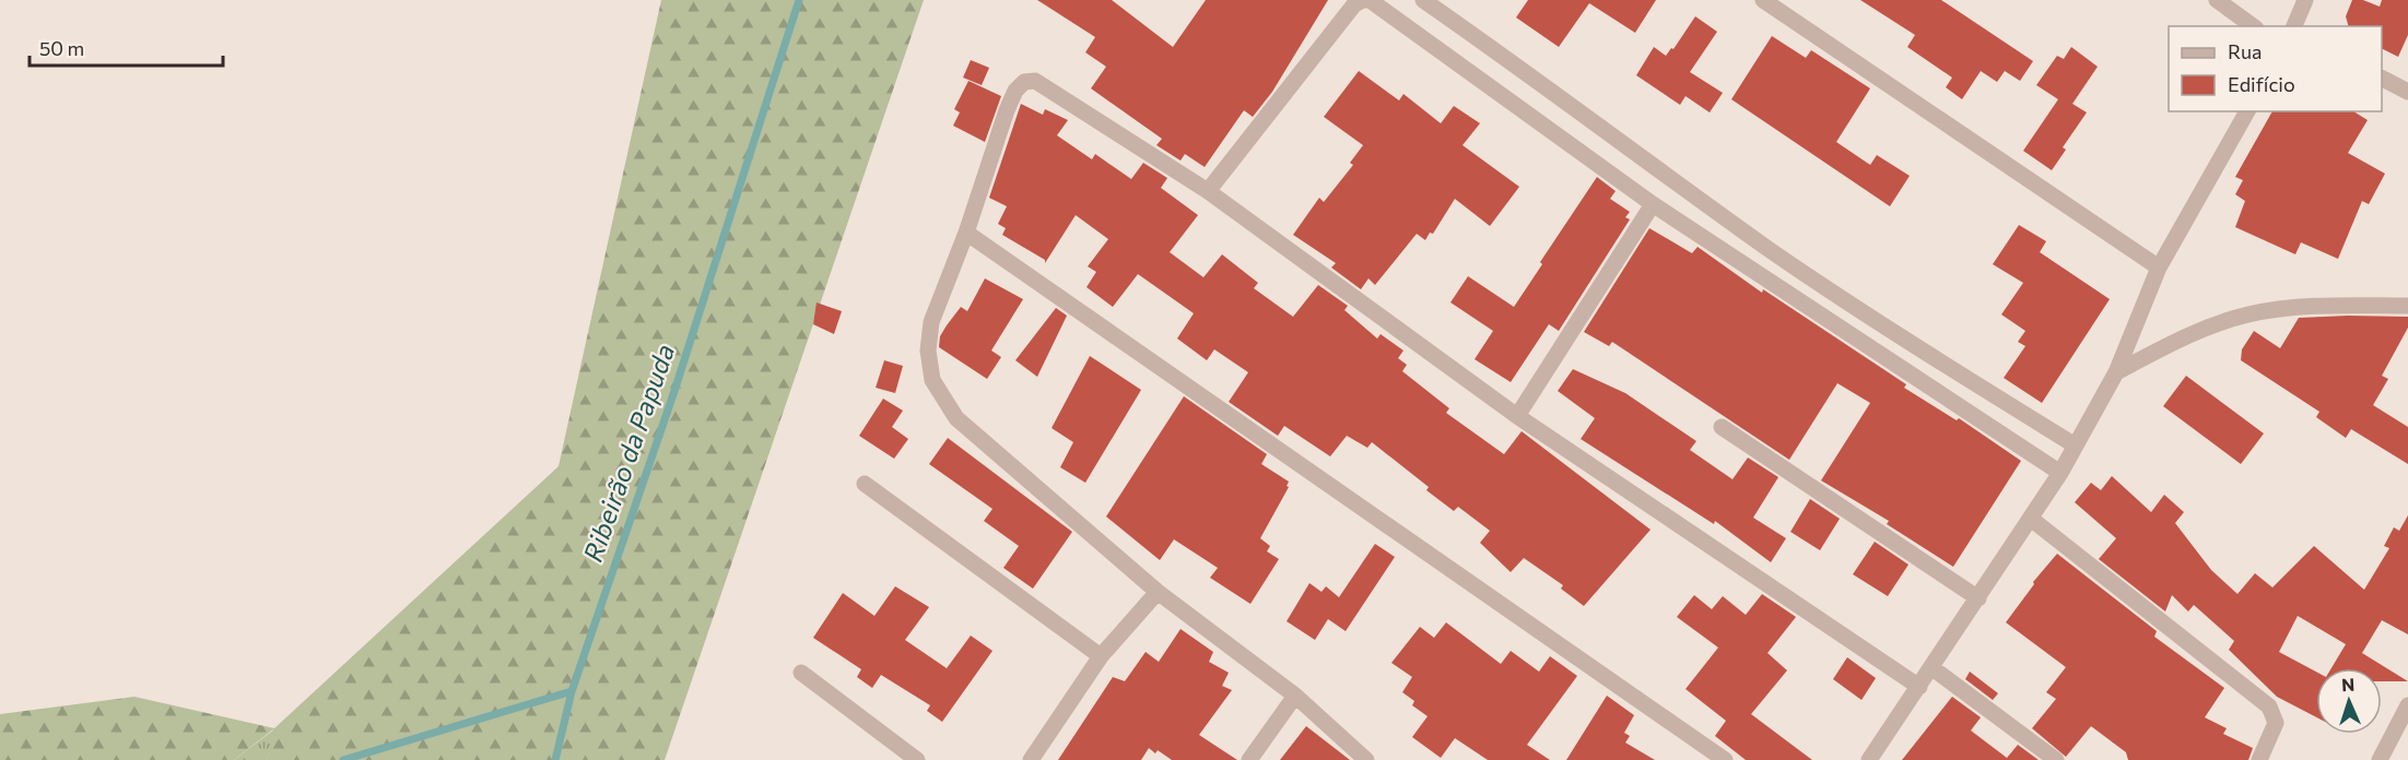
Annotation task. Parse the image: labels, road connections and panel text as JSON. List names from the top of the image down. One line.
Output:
{"water":["Ribeirão da Papuda"],"legend":["Rua","Edifício"],"scale_bar":"50 m","north":"top"}
